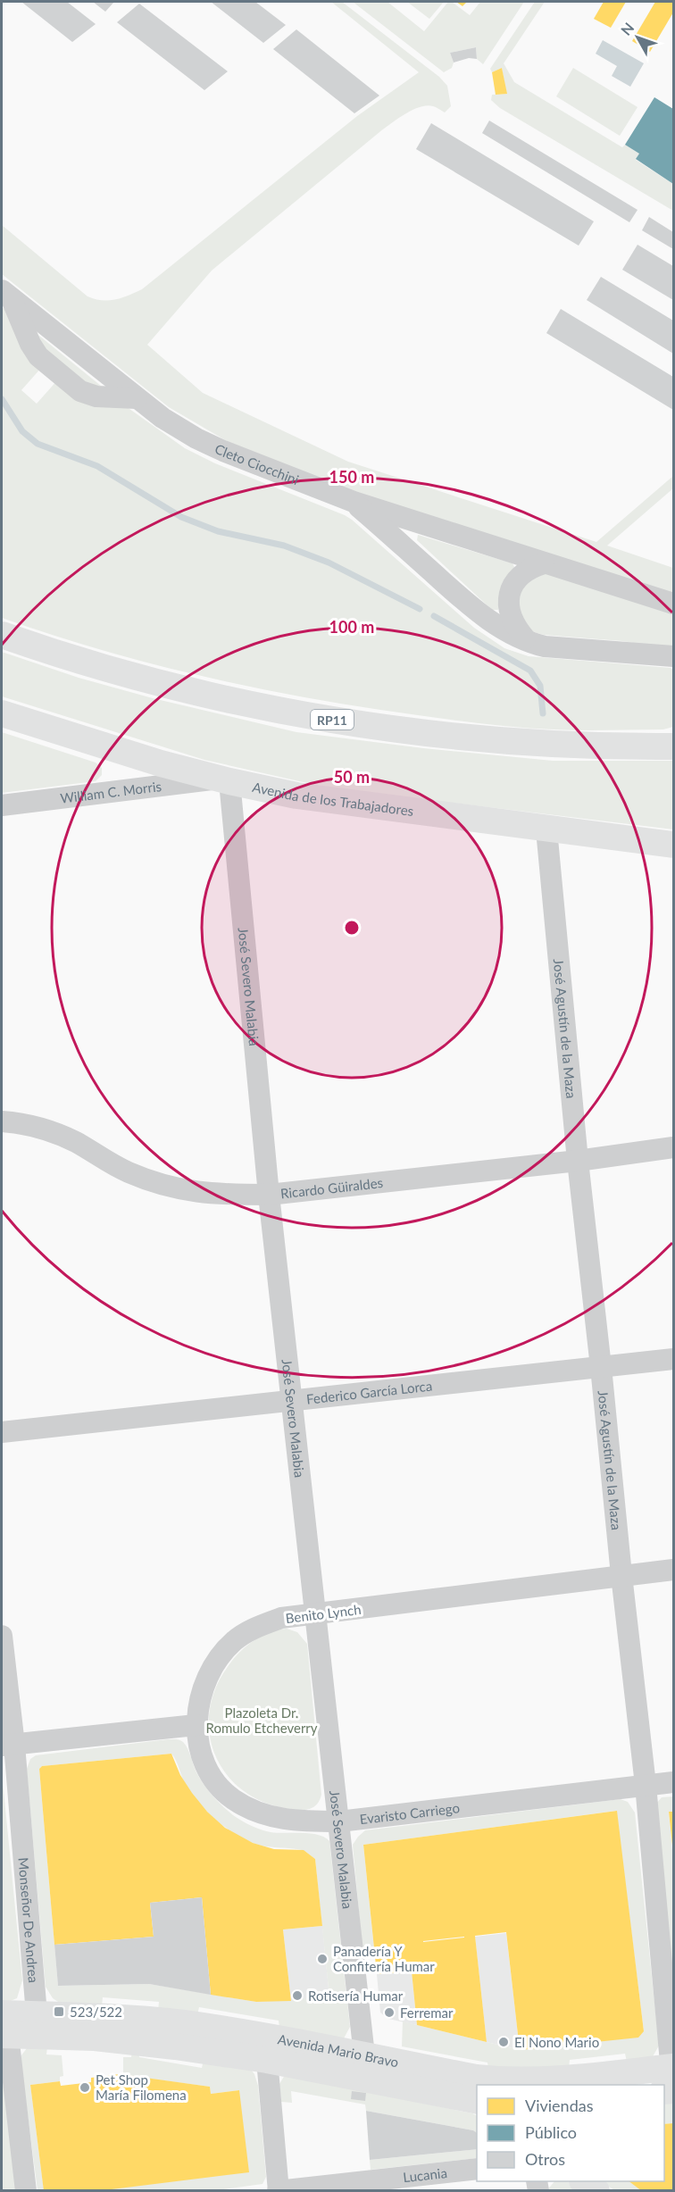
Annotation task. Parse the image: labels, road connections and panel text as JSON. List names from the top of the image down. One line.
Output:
{"streets":{"main road":["RP11","Avenida de los Trabajadores","Avenida Mario Bravo"],"street":["Cleto Ciocchini","William C. Morris","José Severo Malabia","José Agustín de la Maza","Ricardo Güiraldes","Federico García Lorca","Benito Lynch","Evaristo Carriego","Monseñor De Andrea","Lucania"]},"crossings":[["William C. Morris","Avenida de los Trabajadores"],["William C. Morris","José Severo Malabia"],["Avenida de los Trabajadores","José Severo Malabia"],["Avenida de los Trabajadores","José Agustín de la Maza"],["José Severo Malabia","Ricardo Güiraldes"],["José Severo Malabia","Federico García Lorca"],["José Severo Malabia","Benito Lynch"],["José Severo Malabia","Evaristo Carriego"],["José Severo Malabia","Avenida Mario Bravo"],["José Agustín de la Maza","Ricardo Güiraldes"],["José Agustín de la Maza","Federico García Lorca"],["José Agustín de la Maza","Benito Lynch"],["José Agustín de la Maza","Evaristo Carriego"],["José Agustín de la Maza","Avenida Mario Bravo"],["Benito Lynch","Evaristo Carriego"],["Monseñor De Andrea","Avenida Mario Bravo"]],"parks":["Plazoleta Dr. Romulo Etcheverry"],"places":{"other":["Panadería Y Confitería Humar","Rotisería Humar","Ferremar","El Nono Mario","Pet Shop María Filomena"],"transit":["523/522"]},"legend":["Viviendas","Público","Otros"],"north":"top left","rings":["150 m","100 m","50 m"]}
